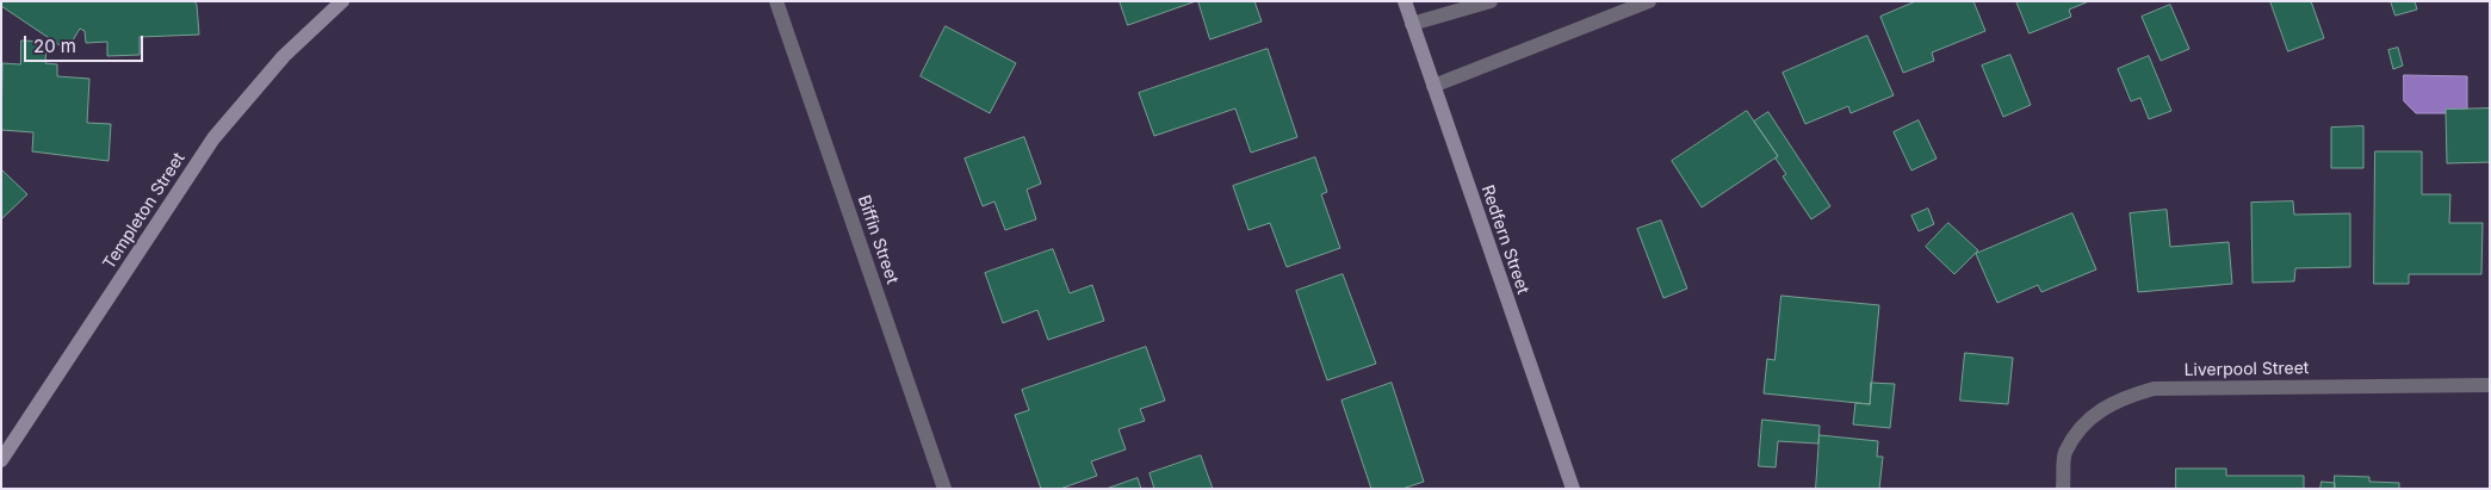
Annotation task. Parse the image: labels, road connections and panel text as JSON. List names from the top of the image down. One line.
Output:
{"streets":{"street":["Templeton Street","Biffin Street","Redfern Street","Liverpool Street"]},"scale_bar":"20 m"}
